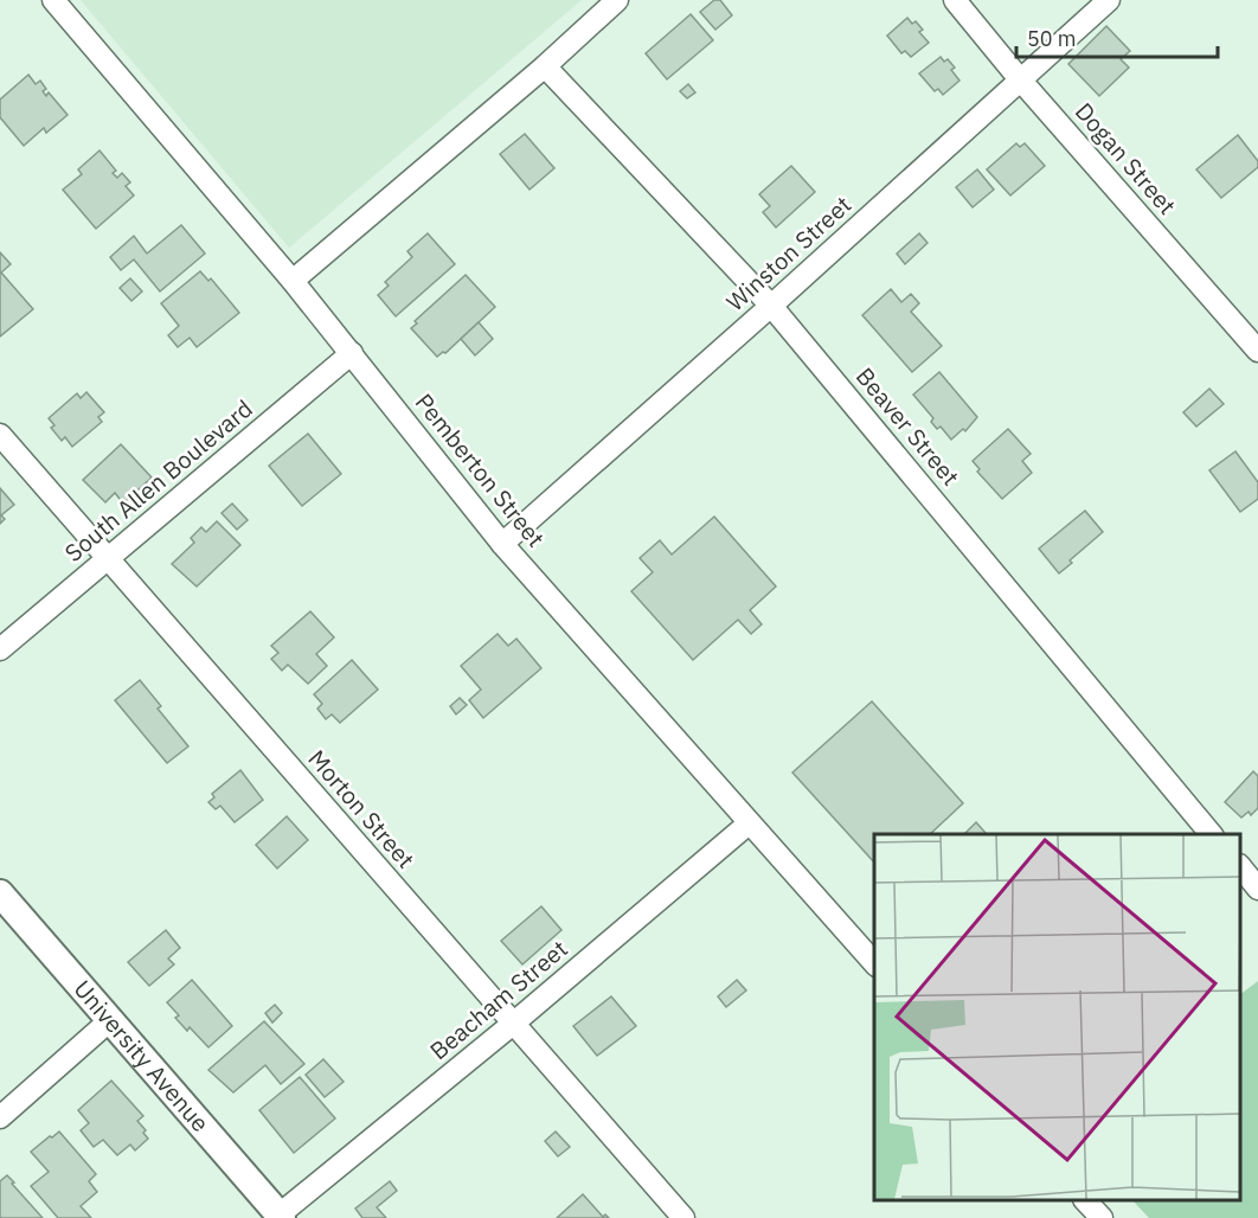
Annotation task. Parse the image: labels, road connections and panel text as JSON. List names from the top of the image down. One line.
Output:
{"streets":{"street":["Dogan Street","Winston Street","Beaver Street","Pemberton Street","South Allen Boulevard","Morton Street","Beacham Street","University Avenue"]},"crossings":[["Dogan Street","Winston Street"],["Winston Street","Beaver Street"],["Winston Street","Pemberton Street"],["Pemberton Street","South Allen Boulevard"],["Pemberton Street","Beacham Street"],["South Allen Boulevard","Morton Street"],["Morton Street","Beacham Street"],["Beacham Street","University Avenue"]],"scale_bar":"50 m"}
